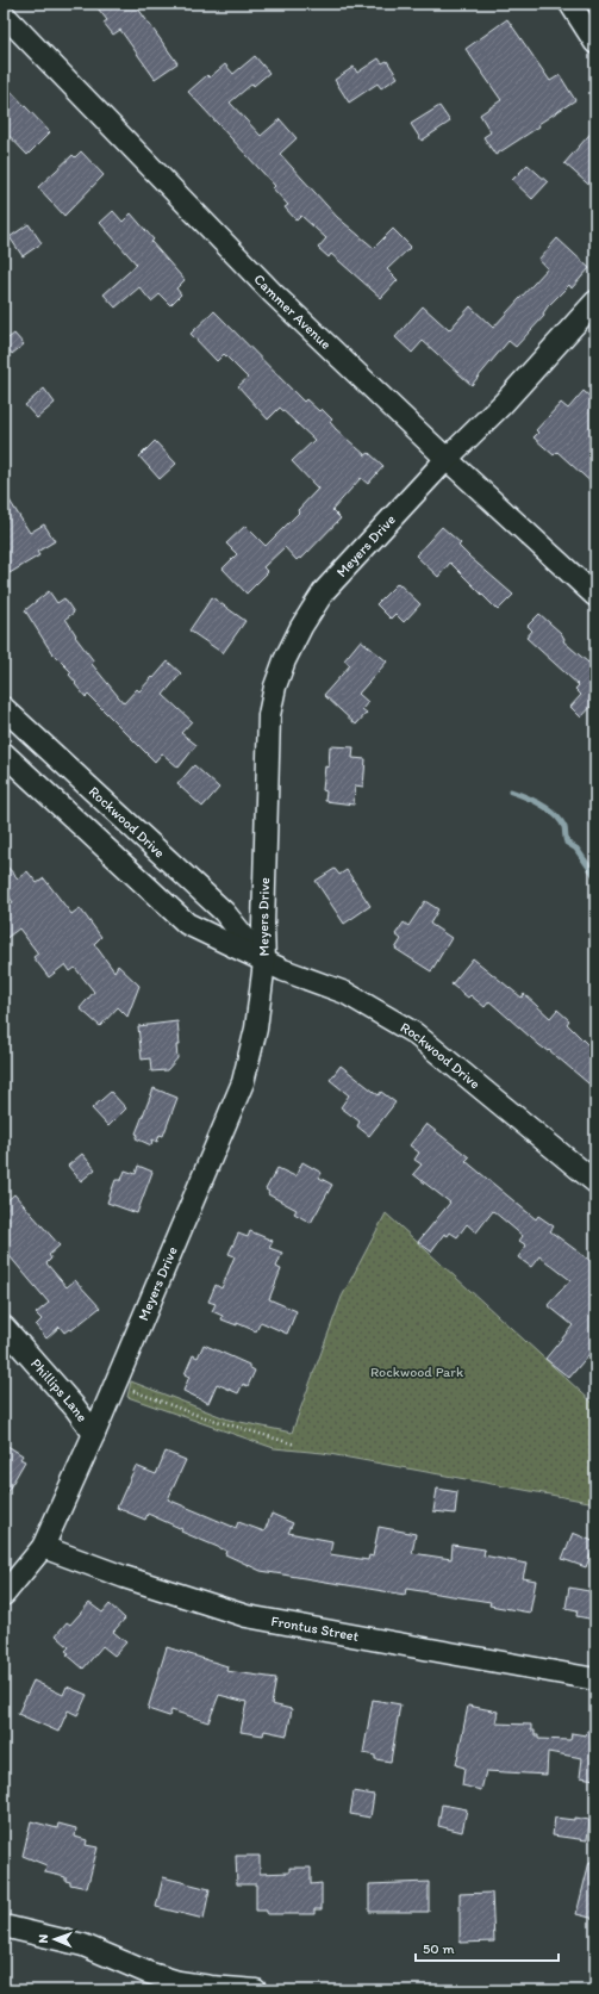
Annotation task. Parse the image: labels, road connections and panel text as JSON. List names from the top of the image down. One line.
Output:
{"streets":{"street":["Cammer Avenue","Meyers Drive","Rockwood Drive","Phillips Lane","Frontus Street"]},"crossings":[["Cammer Avenue","Meyers Drive"],["Meyers Drive","Rockwood Drive"],["Meyers Drive","Phillips Lane"],["Meyers Drive","Frontus Street"]],"parks":["Rockwood Park"],"scale_bar":"50 m","north":"left"}
